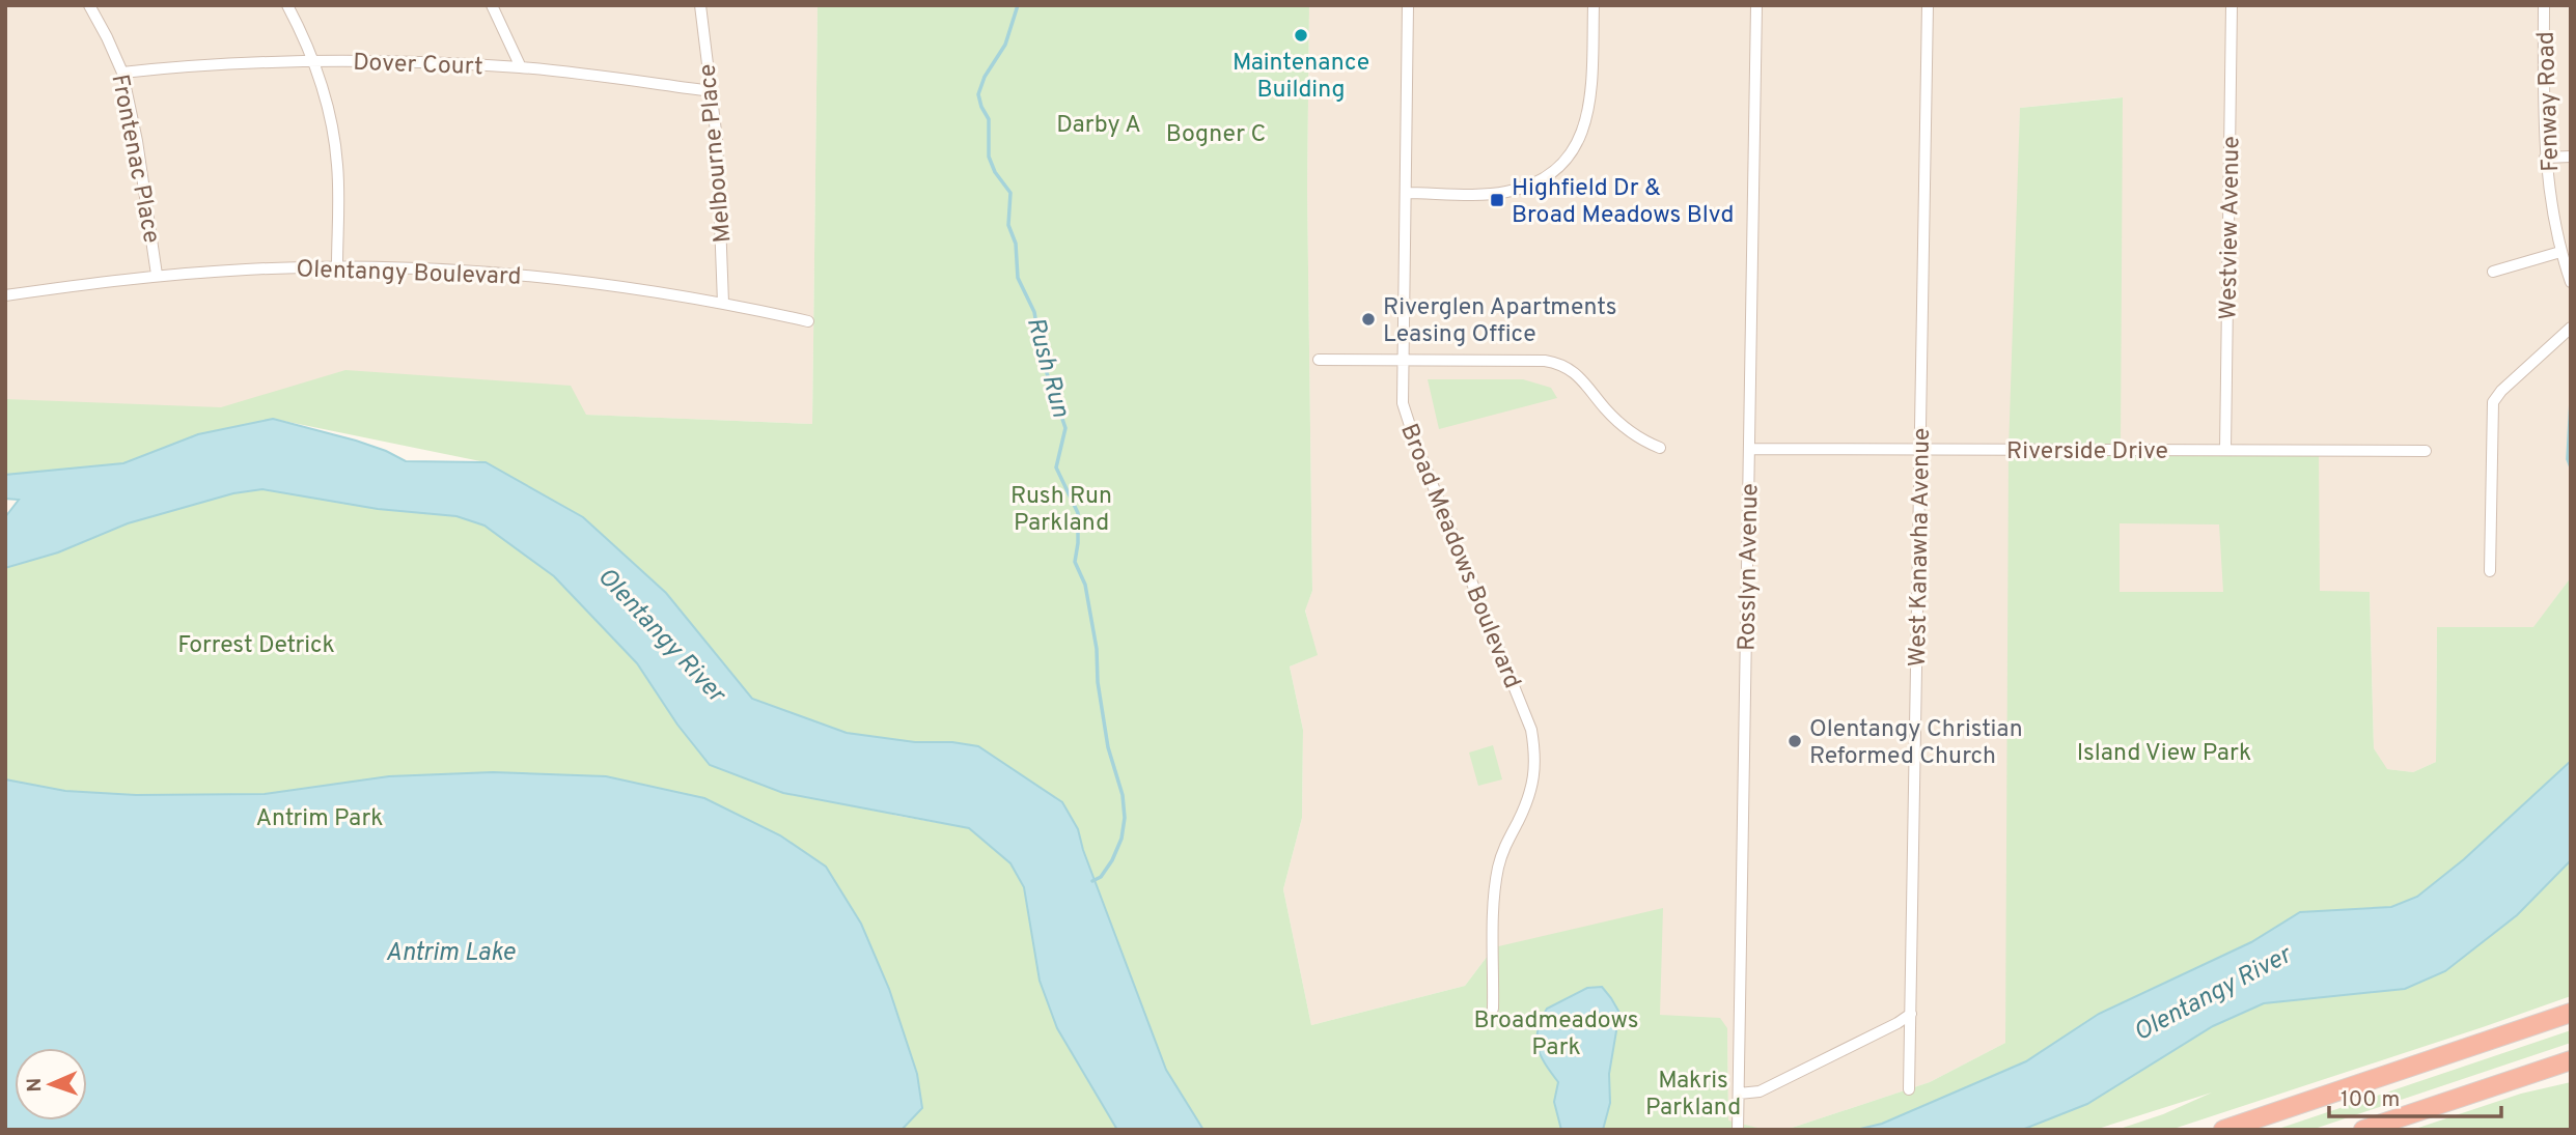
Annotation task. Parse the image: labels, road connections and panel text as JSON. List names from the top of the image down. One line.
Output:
{"streets":{"street":["Dover Court","Fenway Road","Melbourne Place","Frontenac Place","Westview Avenue","Olentangy Boulevard","Riverside Drive","West Kanawha Avenue","Broad Meadows Boulevard","Rosslyn Avenue"]},"crossings":[["Dover Court","Melbourne Place"],["Dover Court","Frontenac Place"],["Melbourne Place","Olentangy Boulevard"],["Frontenac Place","Olentangy Boulevard"],["Westview Avenue","Riverside Drive"],["Riverside Drive","West Kanawha Avenue"],["Riverside Drive","Rosslyn Avenue"]],"water":["Rush Run","Olentangy River","Antrim Lake"],"parks":["Darby A","Bogner C","Rush Run Parkland","Forrest Detrick","Island View Park","Antrim Park","Broadmeadows Park","Makris Parkland"],"places":{"other":["Maintenance Building","Riverglen Apartments Leasing Office","Olentangy Christian Reformed Church"],"transit":["Highfield Dr & Broad Meadows Blvd"]},"scale_bar":"100 m","north":"left"}
